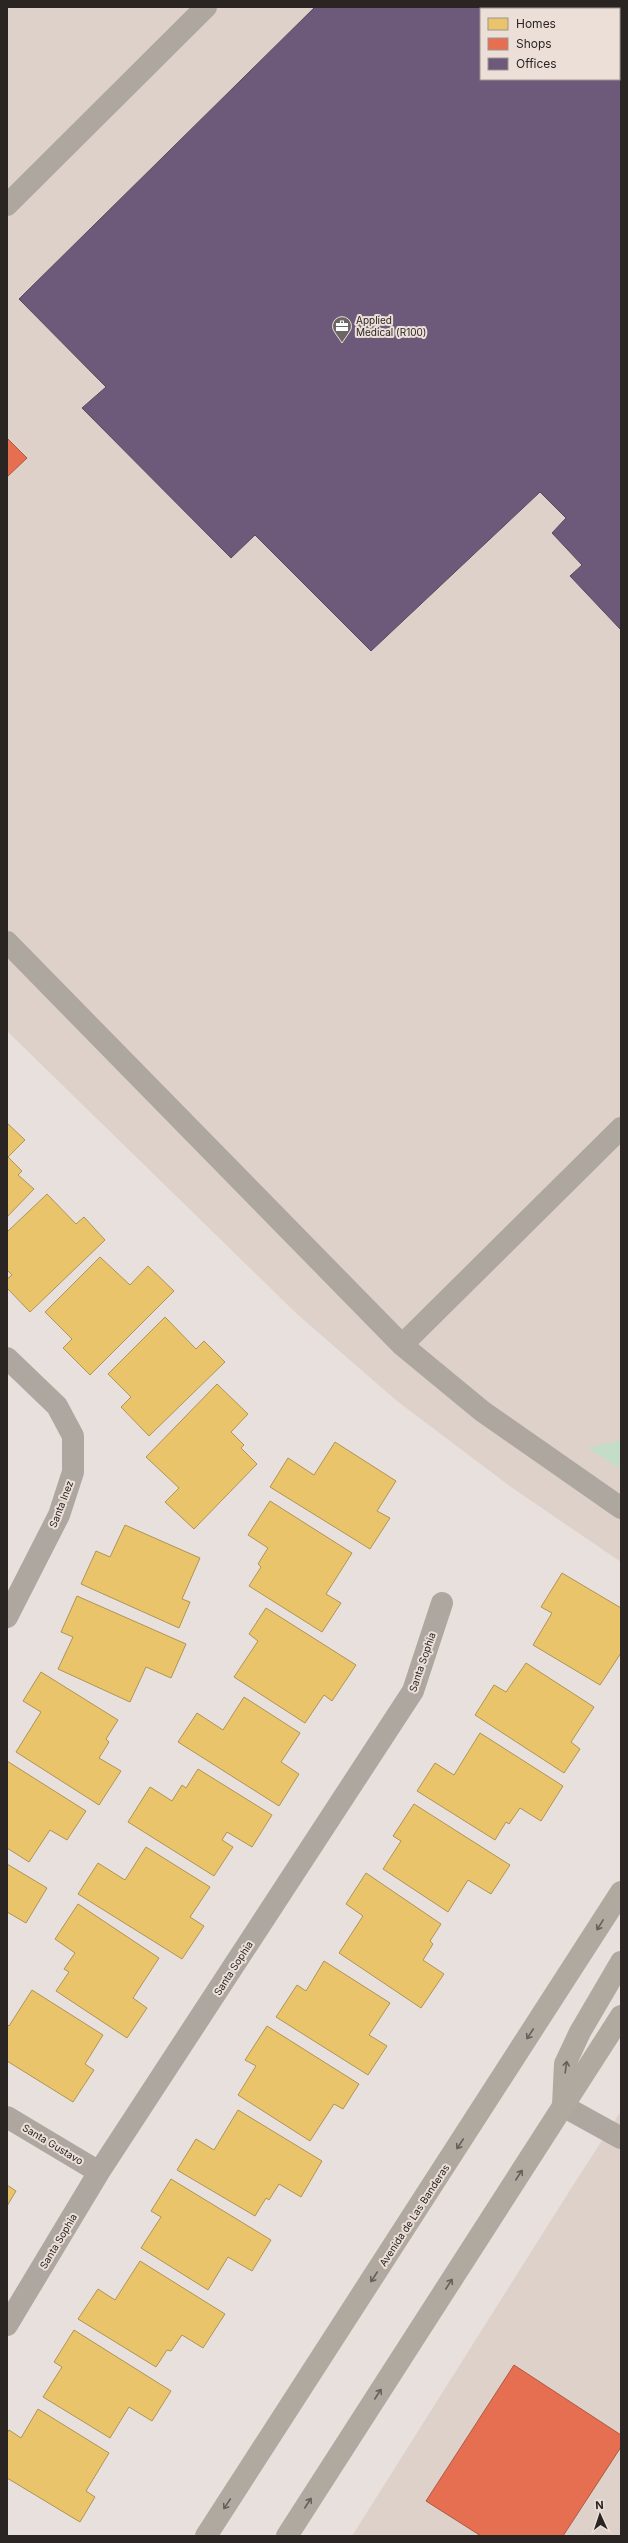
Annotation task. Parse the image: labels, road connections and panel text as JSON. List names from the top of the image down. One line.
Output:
{"streets":{"main road":["Avenida de Las Banderas"],"street":["Santa Inez","Santa Sophia","Santa Gustavo"]},"crossings":[["Santa Sophia","Santa Gustavo"]],"places":{"office":["Applied Medical (R100)"]},"legend":["Homes","Shops","Offices"],"north":"top"}
